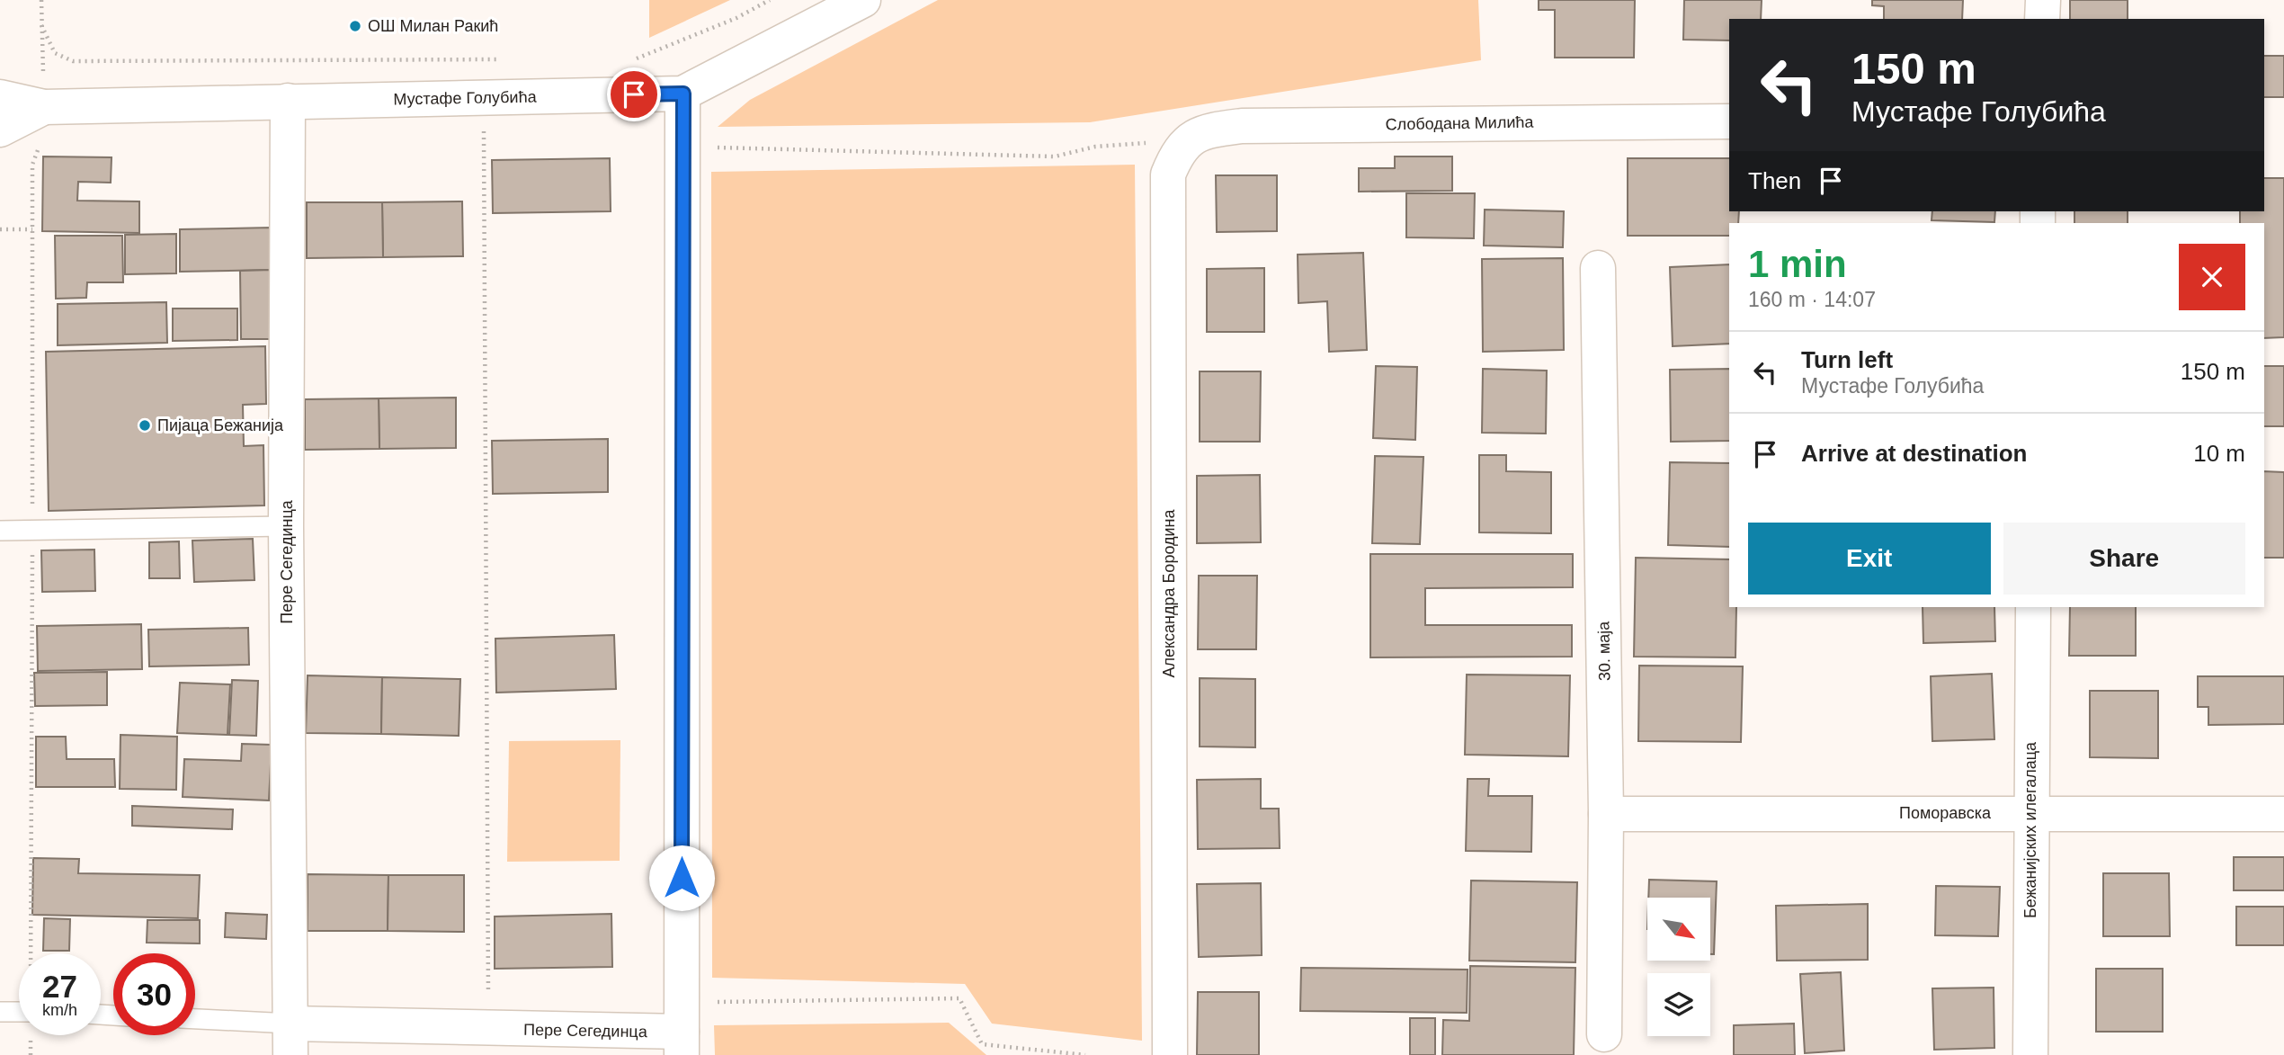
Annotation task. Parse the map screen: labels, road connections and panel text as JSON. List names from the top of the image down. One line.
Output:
{"streets":{"street":["Мустафе Голубића","Слободана Милића","Пере Сегединца","Александра Бородина","30. маја","Поморавска","Бежанијских илегалаца"]},"crossings":[["Мустафе Голубића","Пере Сегединца"],["Слободана Милића","Александра Бородина"],["30. маја","Поморавска"],["Поморавска","Бежанијских илегалаца"]],"places":["ОШ Милан Ракић","Пијаца Бежанија"],"north":"bottom right","page":{"turn":["150 m","Мустафе Голубића"],"then":"Then","heading":["1 min","160 m · 14:07"],"list":[{"name":"Turn left","note":"Мустафе Голубића","value":"150 m"},{"name":"Arrive at destination","value":"10 m"}],"buttons":["Exit","Share"],"speed":"27 km/h","limit":"30"}}
